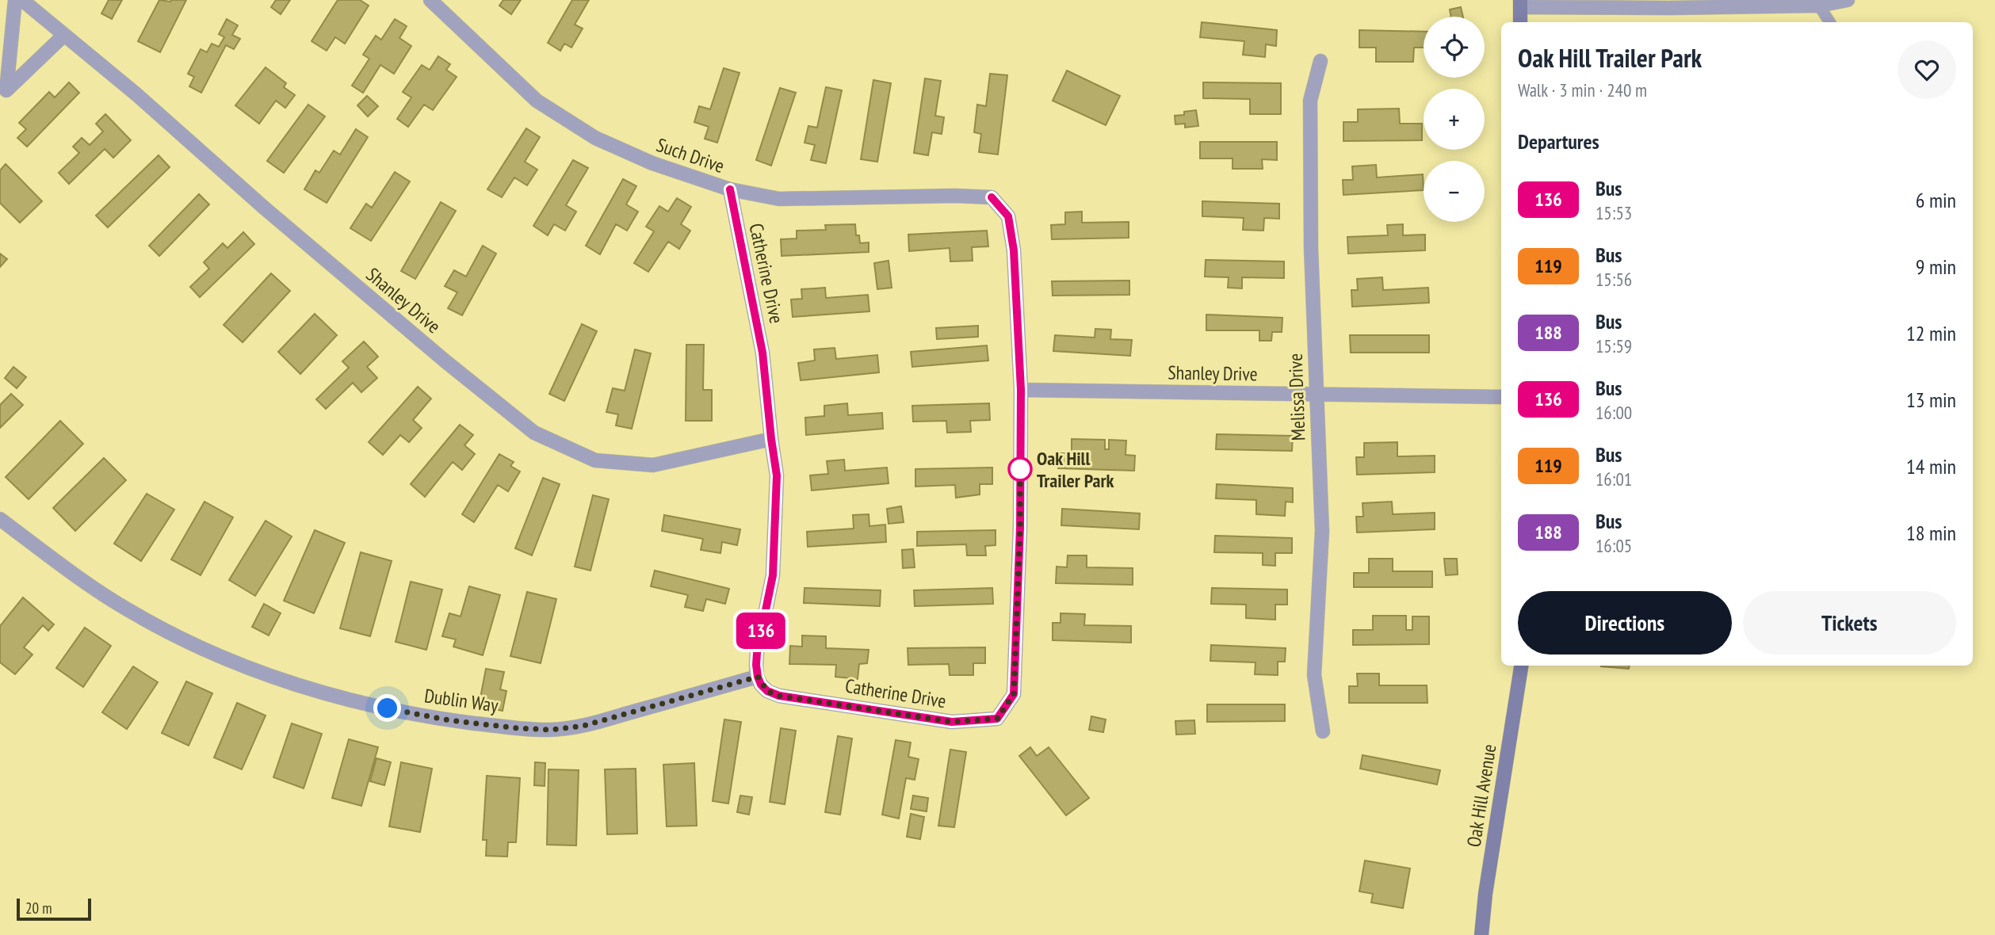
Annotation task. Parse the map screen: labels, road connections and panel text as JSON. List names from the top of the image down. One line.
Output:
{"streets":{"main road":["Oak Hill Avenue"],"street":["Such Drive","Catherine Drive","Shanley Drive","Melissa Drive","Dublin Way"]},"crossings":[["Such Drive","Catherine Drive"],["Catherine Drive","Shanley Drive"],["Catherine Drive","Dublin Way"],["Shanley Drive","Melissa Drive"]],"places":["Oak Hill Trailer Park"],"lines":["bus line 136"],"scale_bar":"20 m","page":{"on_map":"136","map_buttons":["+","−"],"heading":[["Oak Hill Trailer Park","Walk · 3 min · 240 m"],"Departures"],"list":[{"mark":"136","name":"Bus","note":"15:53","value":"6 min"},{"mark":"119","name":"Bus","note":"15:56","value":"9 min"},{"mark":"188","name":"Bus","note":"15:59","value":"12 min"},{"mark":"136","name":"Bus","note":"16:00","value":"13 min"},{"mark":"119","name":"Bus","note":"16:01","value":"14 min"},{"mark":"188","name":"Bus","note":"16:05","value":"18 min"}],"buttons":["Directions","Tickets"],"scale":"20 m"}}
